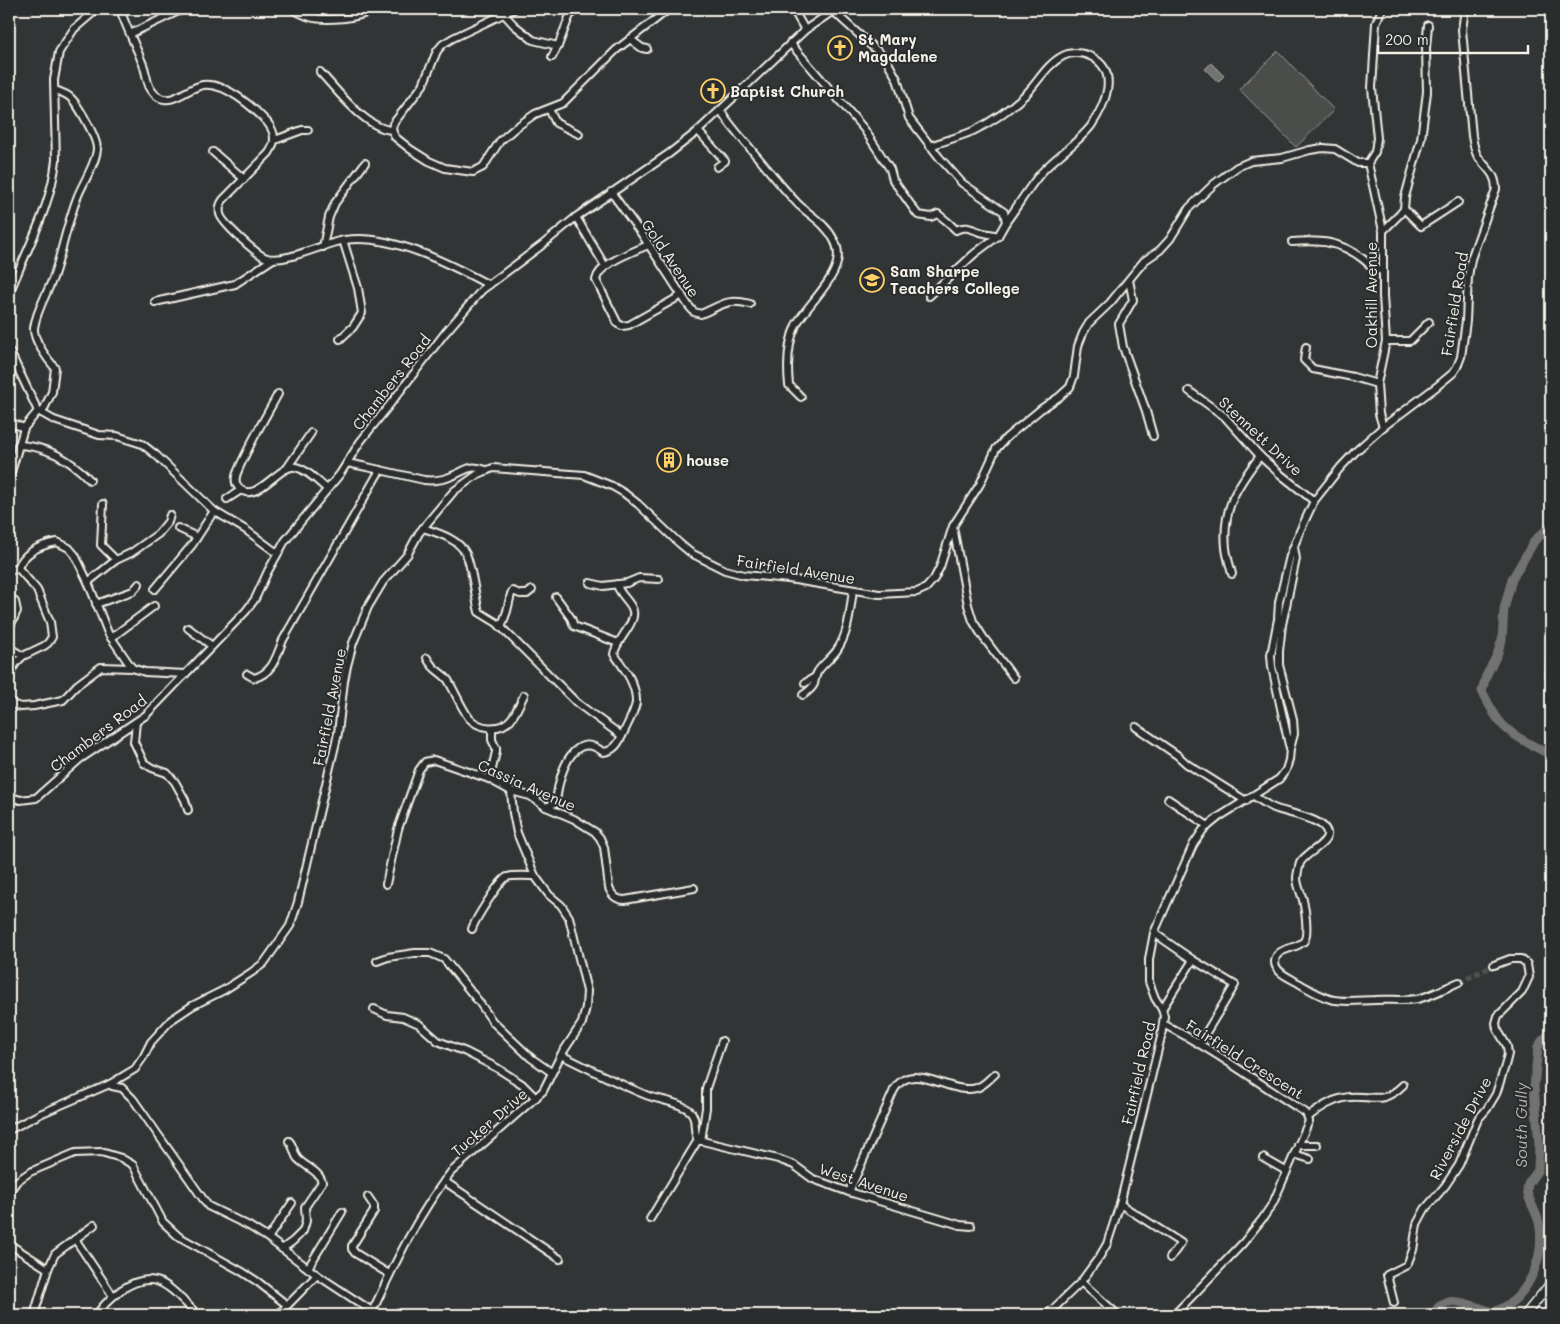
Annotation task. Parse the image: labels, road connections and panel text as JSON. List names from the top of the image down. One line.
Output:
{"streets":{"street":["Gold Avenue","Oakhill Avenue","Fairfield Road","Chambers Road","Stennett Drive","Fairfield Avenue","Cassia Avenue","Fairfield Crescent","Tucker Drive","Riverside Drive","West Avenue"]},"crossings":[["Gold Avenue","Chambers Road"],["Oakhill Avenue","Fairfield Road"],["Oakhill Avenue","Fairfield Avenue"],["Fairfield Road","Stennett Drive"],["Fairfield Road","Fairfield Crescent"],["Cassia Avenue","Tucker Drive"]],"water":["South Gully"],"places":{"church":["St Mary Magdalene","Baptist Church"],"school or university":["Sam Sharpe Teachers College"],"building":["house"]},"scale_bar":"200 m"}
